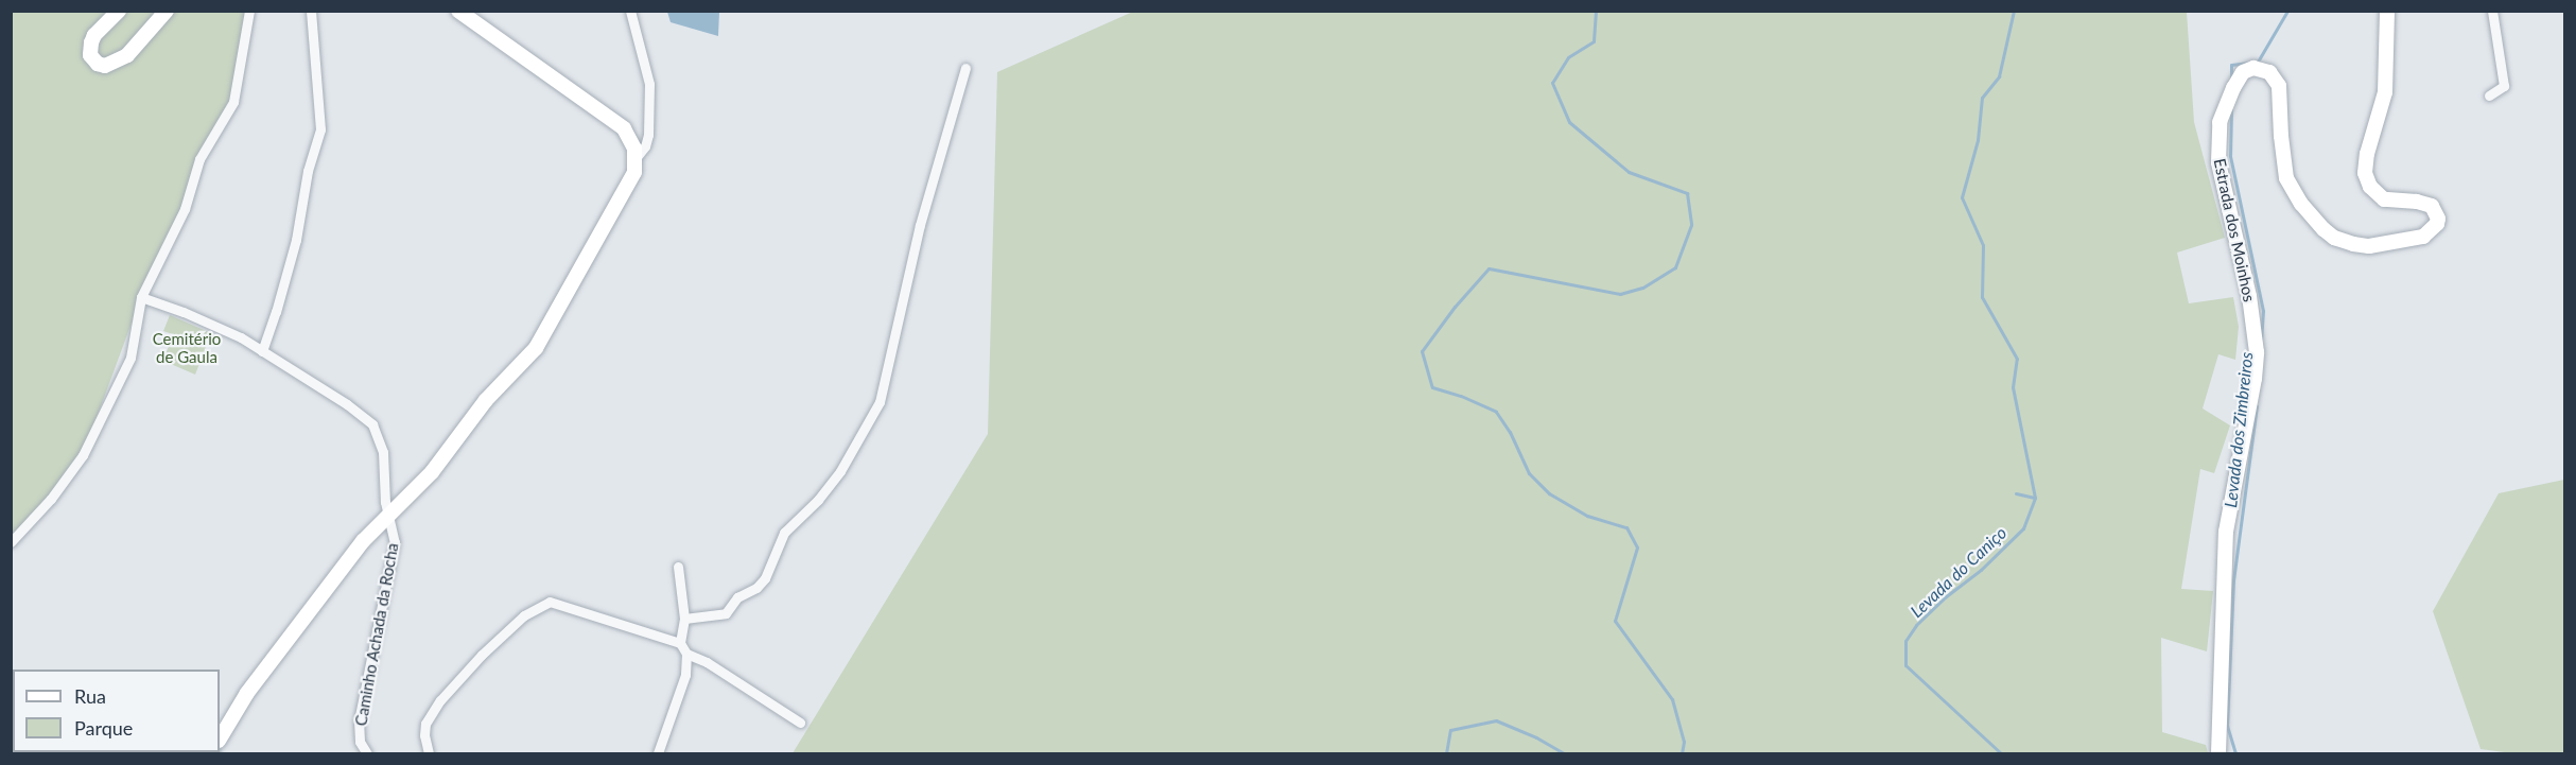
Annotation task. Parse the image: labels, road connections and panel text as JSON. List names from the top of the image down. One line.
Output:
{"streets":{"street":["Estrada dos Moinhos","Caminho Achada da Rocha"]},"water":["Levada dos Zimbreiros","Levada do Caniço"],"parks":["Cemitério de Gaula"],"legend":["Rua","Parque"]}
